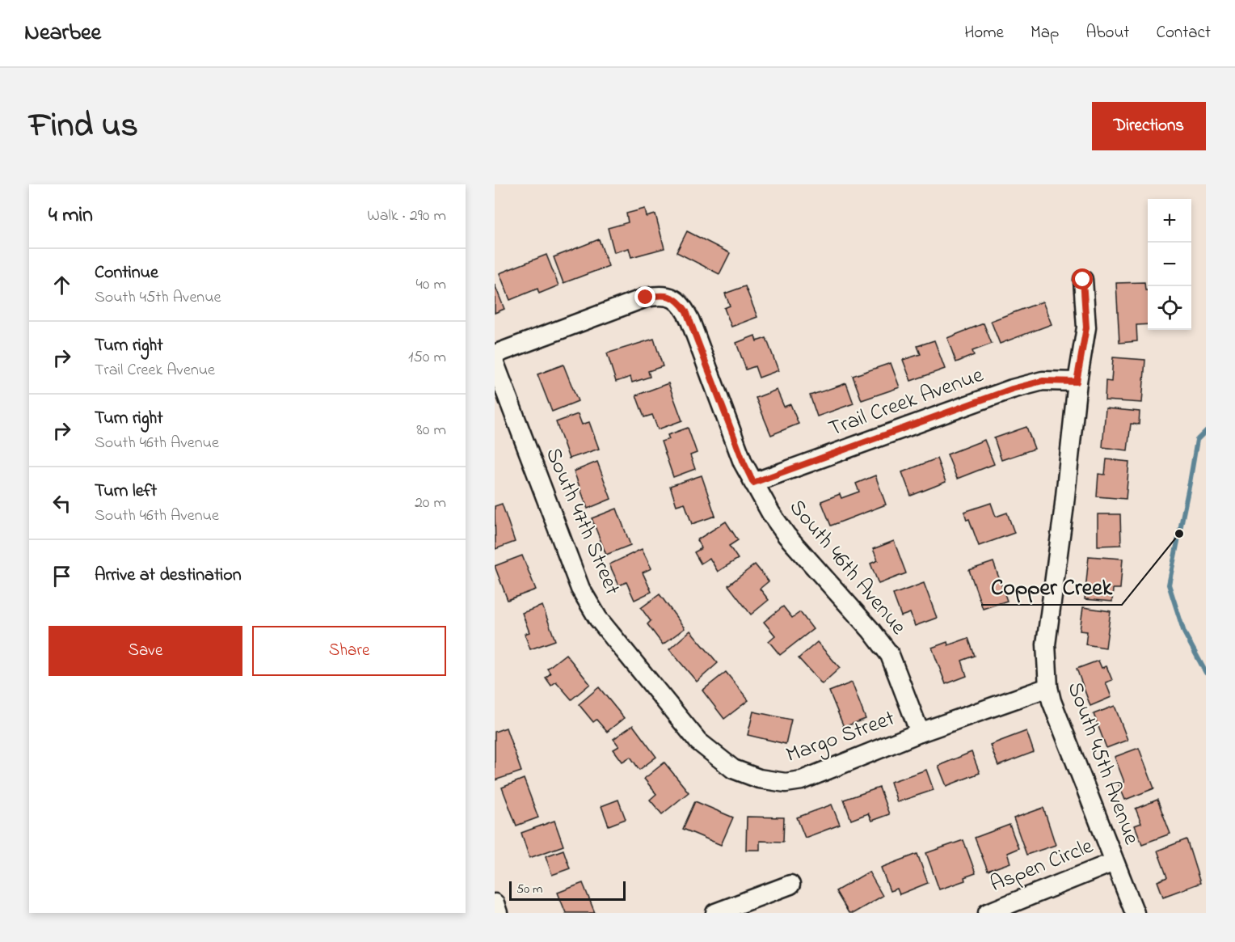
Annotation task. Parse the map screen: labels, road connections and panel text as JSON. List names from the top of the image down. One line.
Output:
{"streets":{"street":["Trail Creek Avenue","South 47th Street","South 46th Avenue","Margo Street","South 45th Avenue","Aspen Circle"]},"crossings":[["Trail Creek Avenue","South 46th Avenue"],["Trail Creek Avenue","South 45th Avenue"],["South 47th Street","Margo Street"],["South 46th Avenue","Margo Street"],["Margo Street","South 45th Avenue"],["South 45th Avenue","Aspen Circle"]],"places":["Copper Creek"],"scale_bar":"50 m","page":{"header":"Nearbee","nav":["Home","Map","About","Contact"],"title":"Find us","buttons":["Directions",["Save","Share"]],"heading":["4 min","Walk · 290 m"],"map_buttons":["+","−"],"list":[["Continue","South 45th Avenue","40 m"],["Turn right","Trail Creek Avenue","150 m"],["Turn right","South 46th Avenue","80 m"],["Turn left","South 46th Avenue","20 m"],"Arrive at destination"],"scale":"50 m"}}
